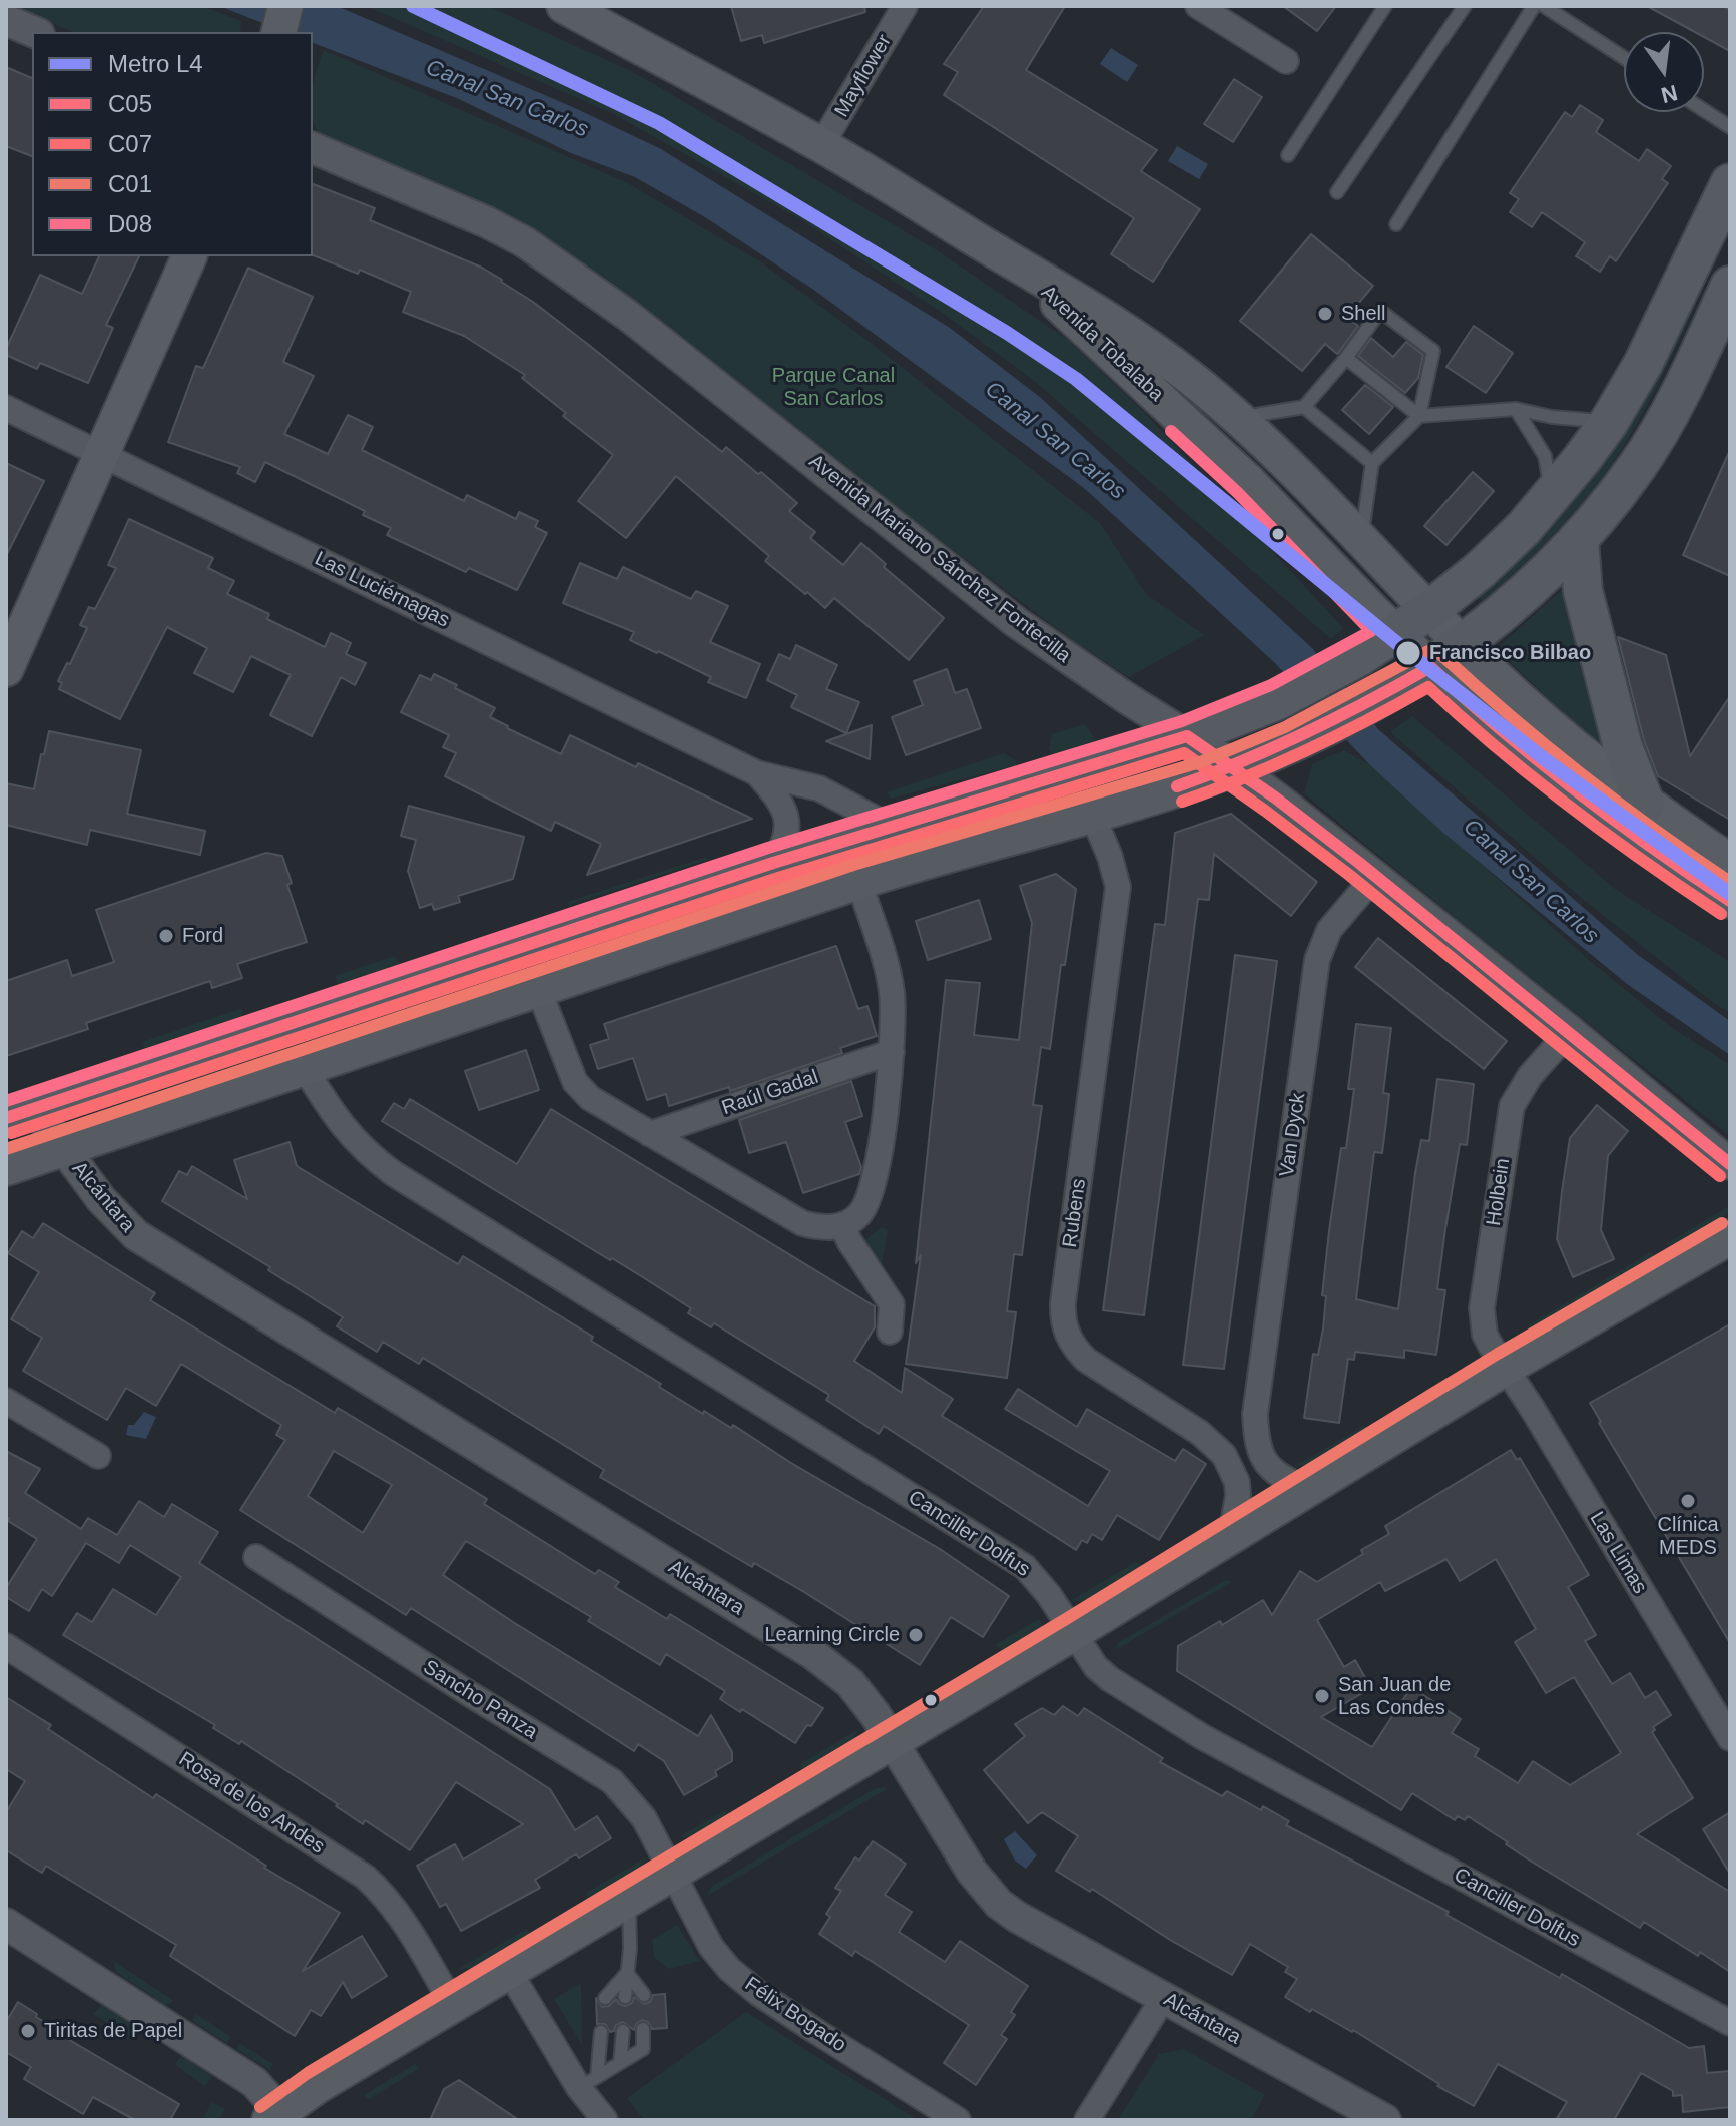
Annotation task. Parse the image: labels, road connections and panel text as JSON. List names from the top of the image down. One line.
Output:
{"streets":{"main road":["Avenida Tobalaba"],"street":["Mayflower","Avenida Mariano Sánchez Fontecilla","Las Luciérnagas","Raúl Gadal","Van Dyck","Holbein","Alcántara","Rubens","Canciller Dolfus","Las Limas","Sancho Panza","Rosa de los Andes","Félix Bogado"]},"crossings":[["Mayflower","Avenida Tobalaba"],["Avenida Mariano Sánchez Fontecilla","Van Dyck"],["Avenida Mariano Sánchez Fontecilla","Holbein"],["Holbein","Las Limas"],["Sancho Panza","Félix Bogado"]],"water":["Canal San Carlos"],"parks":["Parque Canal San Carlos"],"places":["Shell","Francisco Bilbao","Ford","Clínica MEDS","Learning Circle","San Juan de Las Condes","Tiritas de Papel"],"lines":["metro line L4","transit line D08","transit line C01","transit line C05","transit line C07"],"legend":["Metro L4","C05","C07","C01","D08"],"north":"bottom"}
